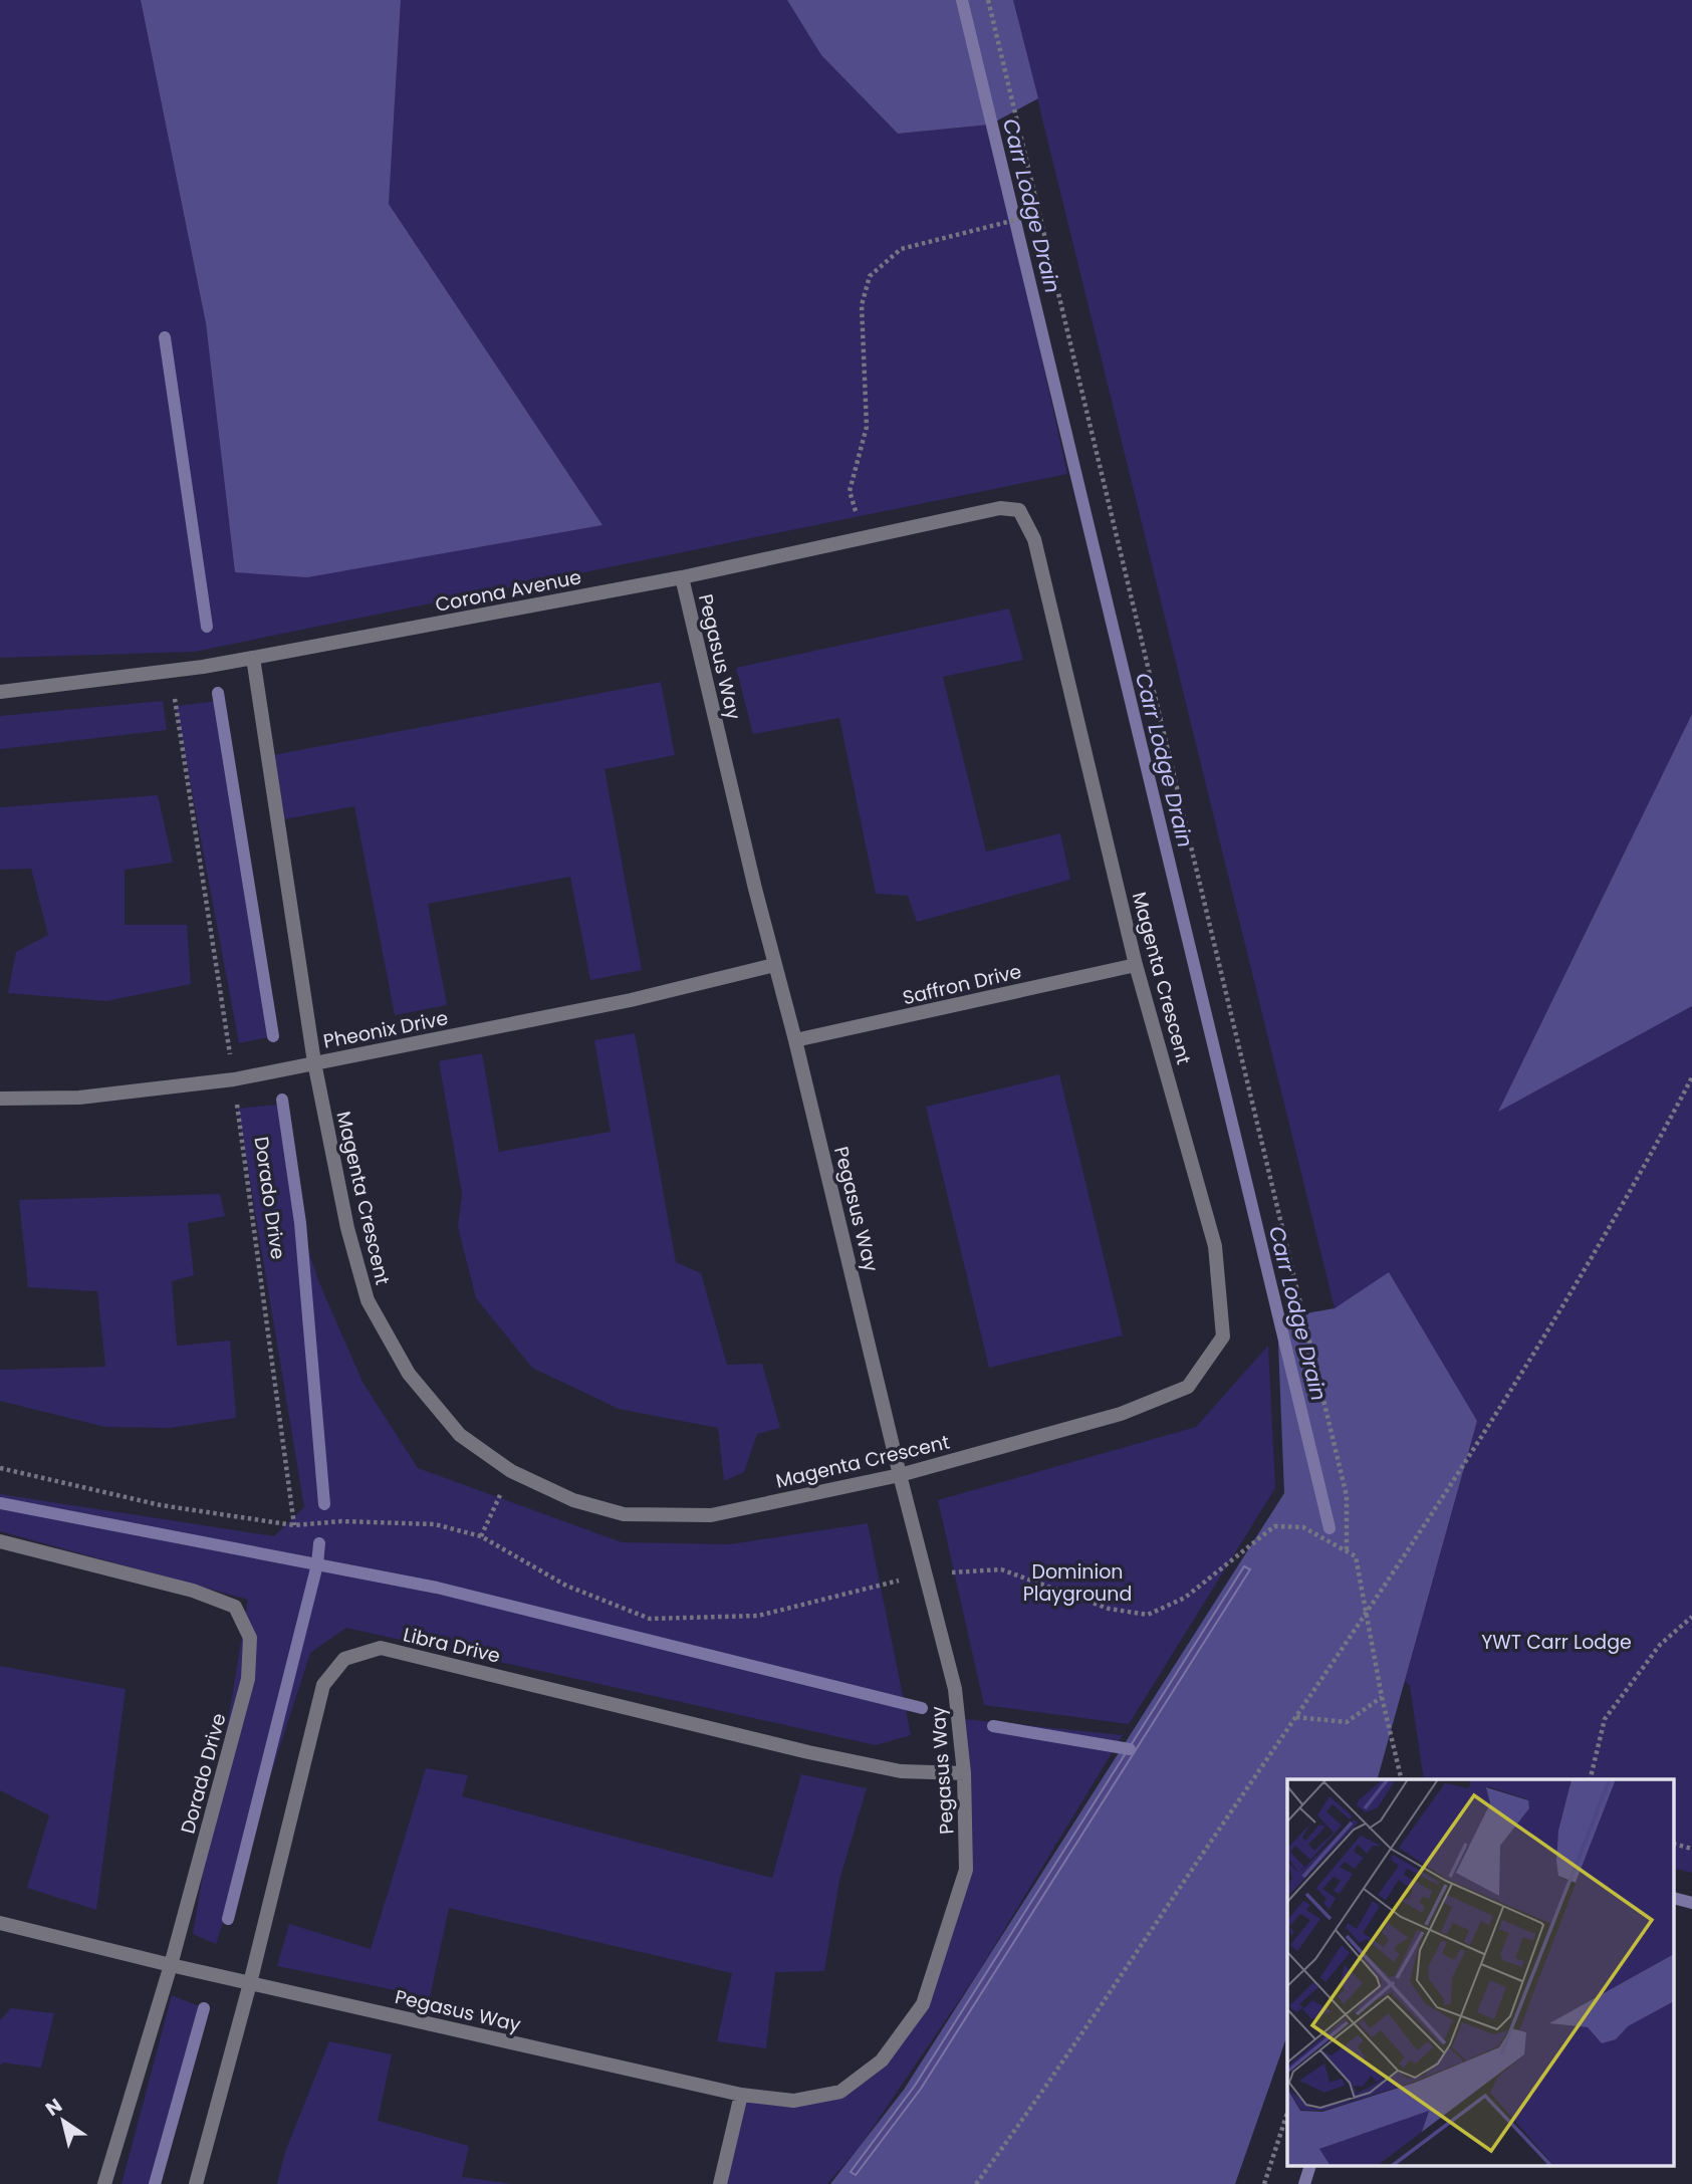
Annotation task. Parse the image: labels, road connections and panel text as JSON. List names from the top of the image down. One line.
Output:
{"streets":{"street":["Corona Avenue","Pegasus Way","Magenta Crescent","Saffron Drive","Pheonix Drive","Dorado Drive","Libra Drive"]},"crossings":[["Corona Avenue","Pegasus Way"],["Corona Avenue","Magenta Crescent"],["Corona Avenue","Dorado Drive"],["Pegasus Way","Magenta Crescent"],["Pegasus Way","Saffron Drive"],["Pegasus Way","Pheonix Drive"],["Pegasus Way","Dorado Drive"],["Pegasus Way","Libra Drive"],["Magenta Crescent","Saffron Drive"],["Magenta Crescent","Pheonix Drive"],["Pheonix Drive","Dorado Drive"]],"water":["Carr Lodge Drain"],"parks":["Dominion Playground","YWT Carr Lodge"],"north":"top left"}
